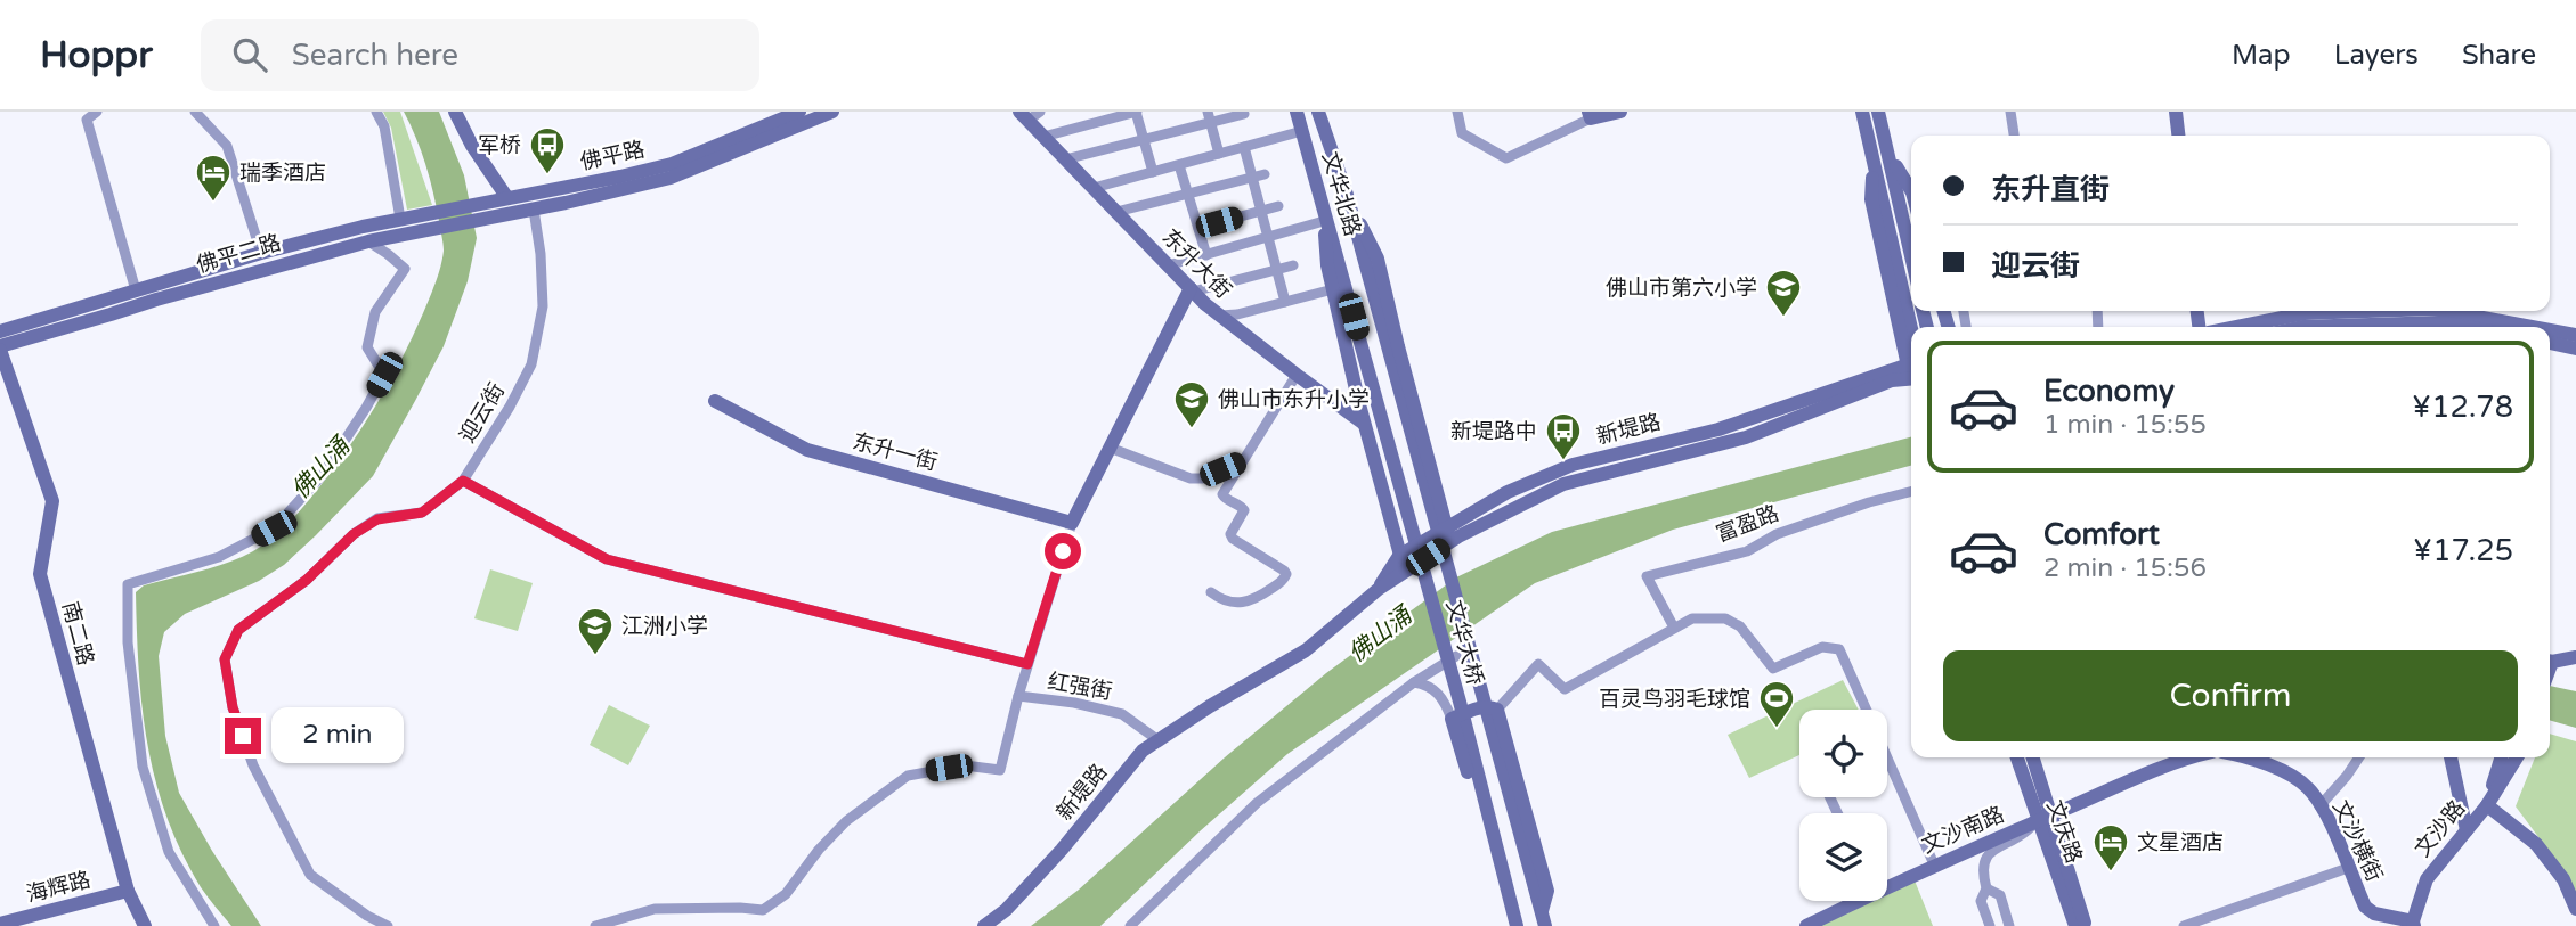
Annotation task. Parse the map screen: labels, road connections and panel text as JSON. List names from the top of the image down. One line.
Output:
{"streets":{"main road":["佛平路","文华北路","佛平二路","东升大街","新堤路","东升一街","南二路","文华大桥","文沙路","文沙南路","文庆路","文沙横街","海辉路"],"street":["迎云街","富盈路","红强街"]},"crossings":[["佛平路","佛平二路"],["佛平路","迎云街"],["文华北路","文华大桥"],["佛平二路","南二路"],["新堤路","红强街"],["东升一街","红强街"],["南二路","海辉路"],["文沙路","文沙横街"],["文沙南路","文庆路"]],"water":["佛山涌"],"places":{"bus stop":["军桥","新堤路中"],"hotel":["瑞季酒店","文星酒店"],"school or university":["佛山市第六小学","佛山市东升小学","江洲小学"],"sports":["百灵鸟羽毛球馆"]},"page":{"header":"Hoppr","search":"Search here","nav":["Map","Layers","Share"],"banner":["东升直街","迎云街"],"list":[{"name":"Economy","note":"1 min · 15:55","value":"¥12.78"},{"name":"Comfort","note":"2 min · 15:56","value":"¥17.25"}],"buttons":"Confirm","bubble":"2 min"}}
